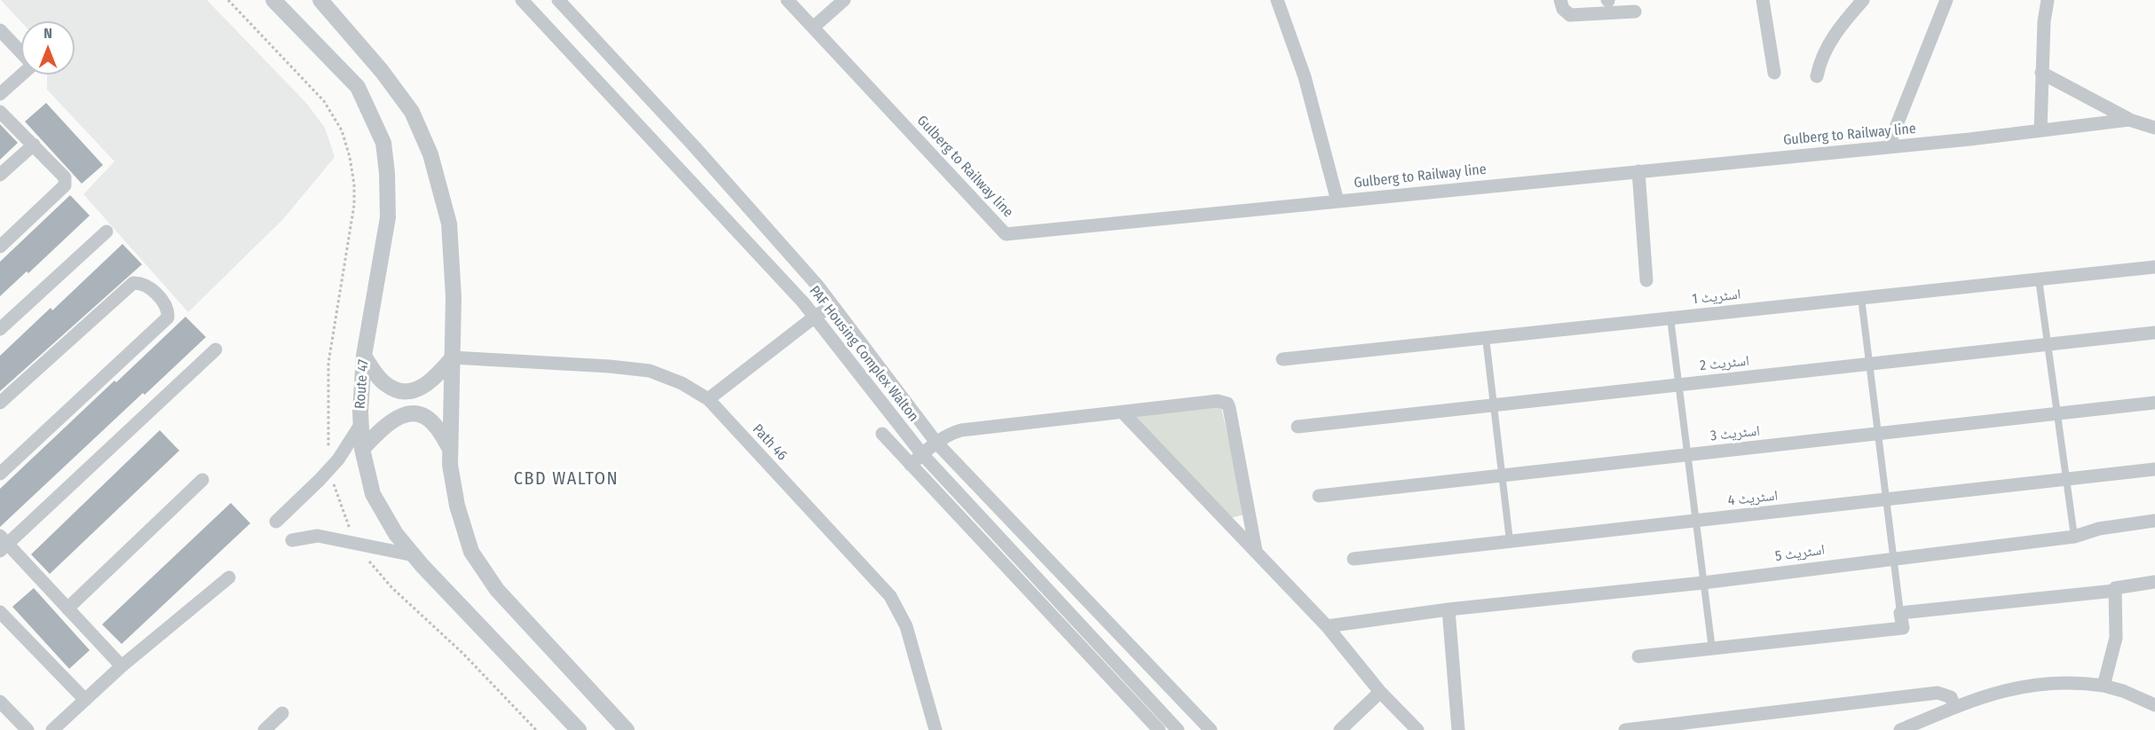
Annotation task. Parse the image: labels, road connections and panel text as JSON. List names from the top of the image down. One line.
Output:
{"streets":{"street":["Gulberg to Railway line","اسٹریٹ 1","PAF Housing Complex Walton","اسٹریٹ 2","Route 47","اسٹریٹ 3","Path 46","اسٹریٹ 4","اسٹریٹ 5"]},"districts":["CBD WALTON"],"north":"top"}
